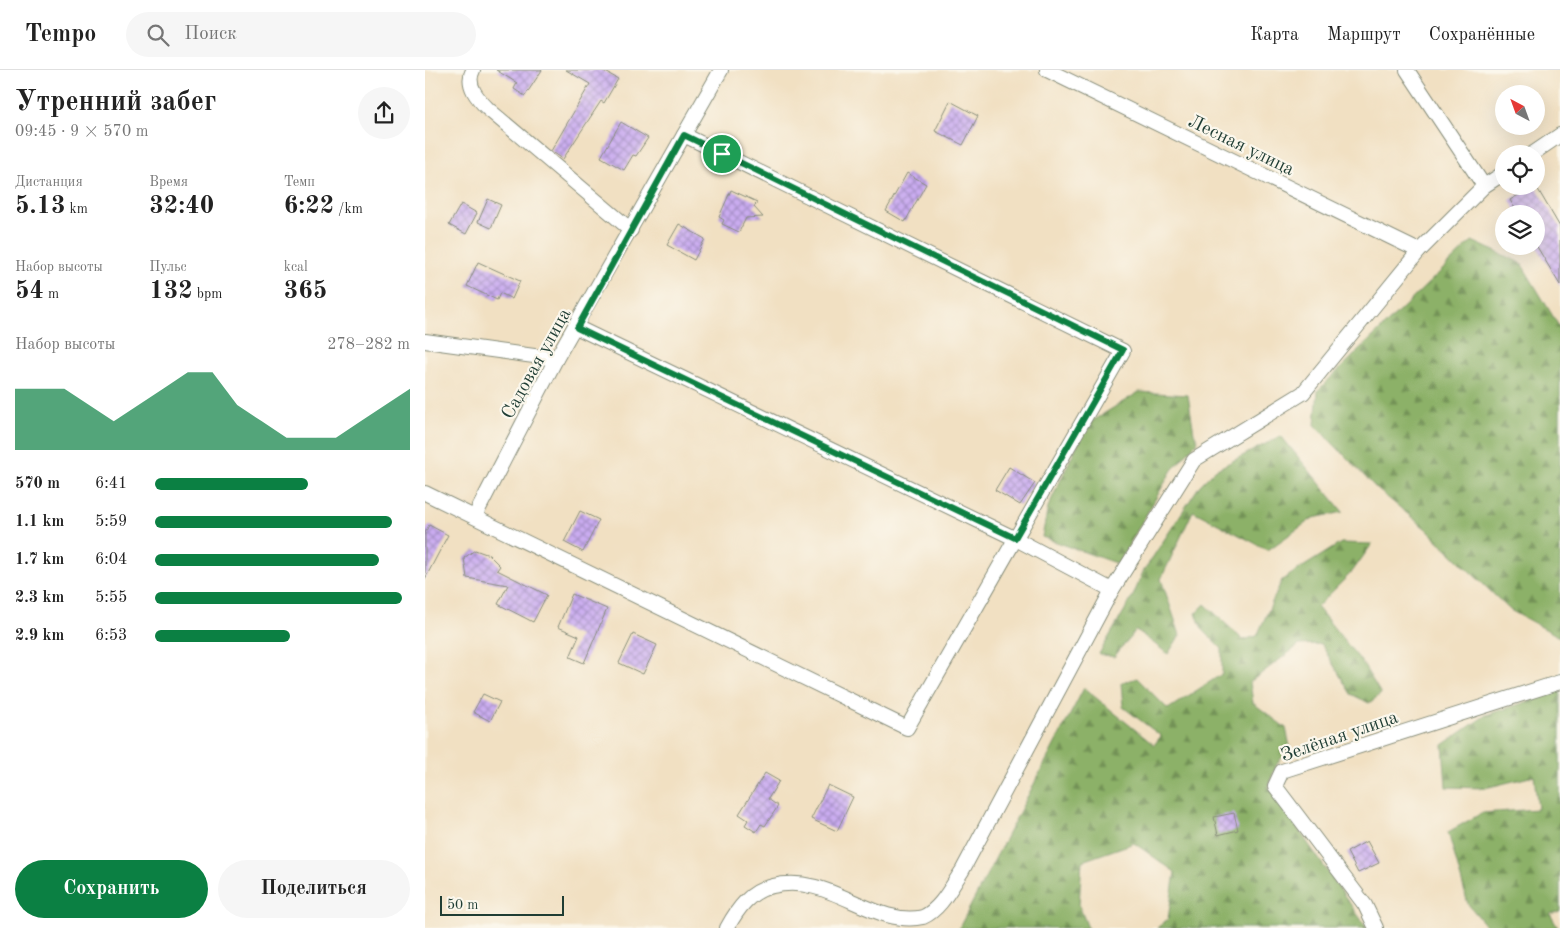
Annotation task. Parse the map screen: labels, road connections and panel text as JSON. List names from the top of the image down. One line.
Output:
{"streets":{"street":["Лесная улица","Садовая улица","Зелёная улица"]},"scale_bar":"50 m","north":"top left","page":{"header":"Tempo","search":"Поиск","nav":["Карта","Маршрут","Сохранённые"],"heading":["Утренний забег","09:45 · 9 × 570 m"],"stats":[["Дистанция","5.13 km"],["Время","32:40"],["Темп","6:22 /km"],["Набор высоты","54 m"],["Пульс","132 bpm"],["kcal","365"]],"chart":["Набор высоты","278–282 m"],"list":[{"name":"570 m","note":"6:41"},{"name":"1.1 km","note":"5:59"},{"name":"1.7 km","note":"6:04"},{"name":"2.3 km","note":"5:55"},{"name":"2.9 km","note":"6:53"}],"buttons":["Сохранить","Поделиться"],"scale":"50 m"}}
